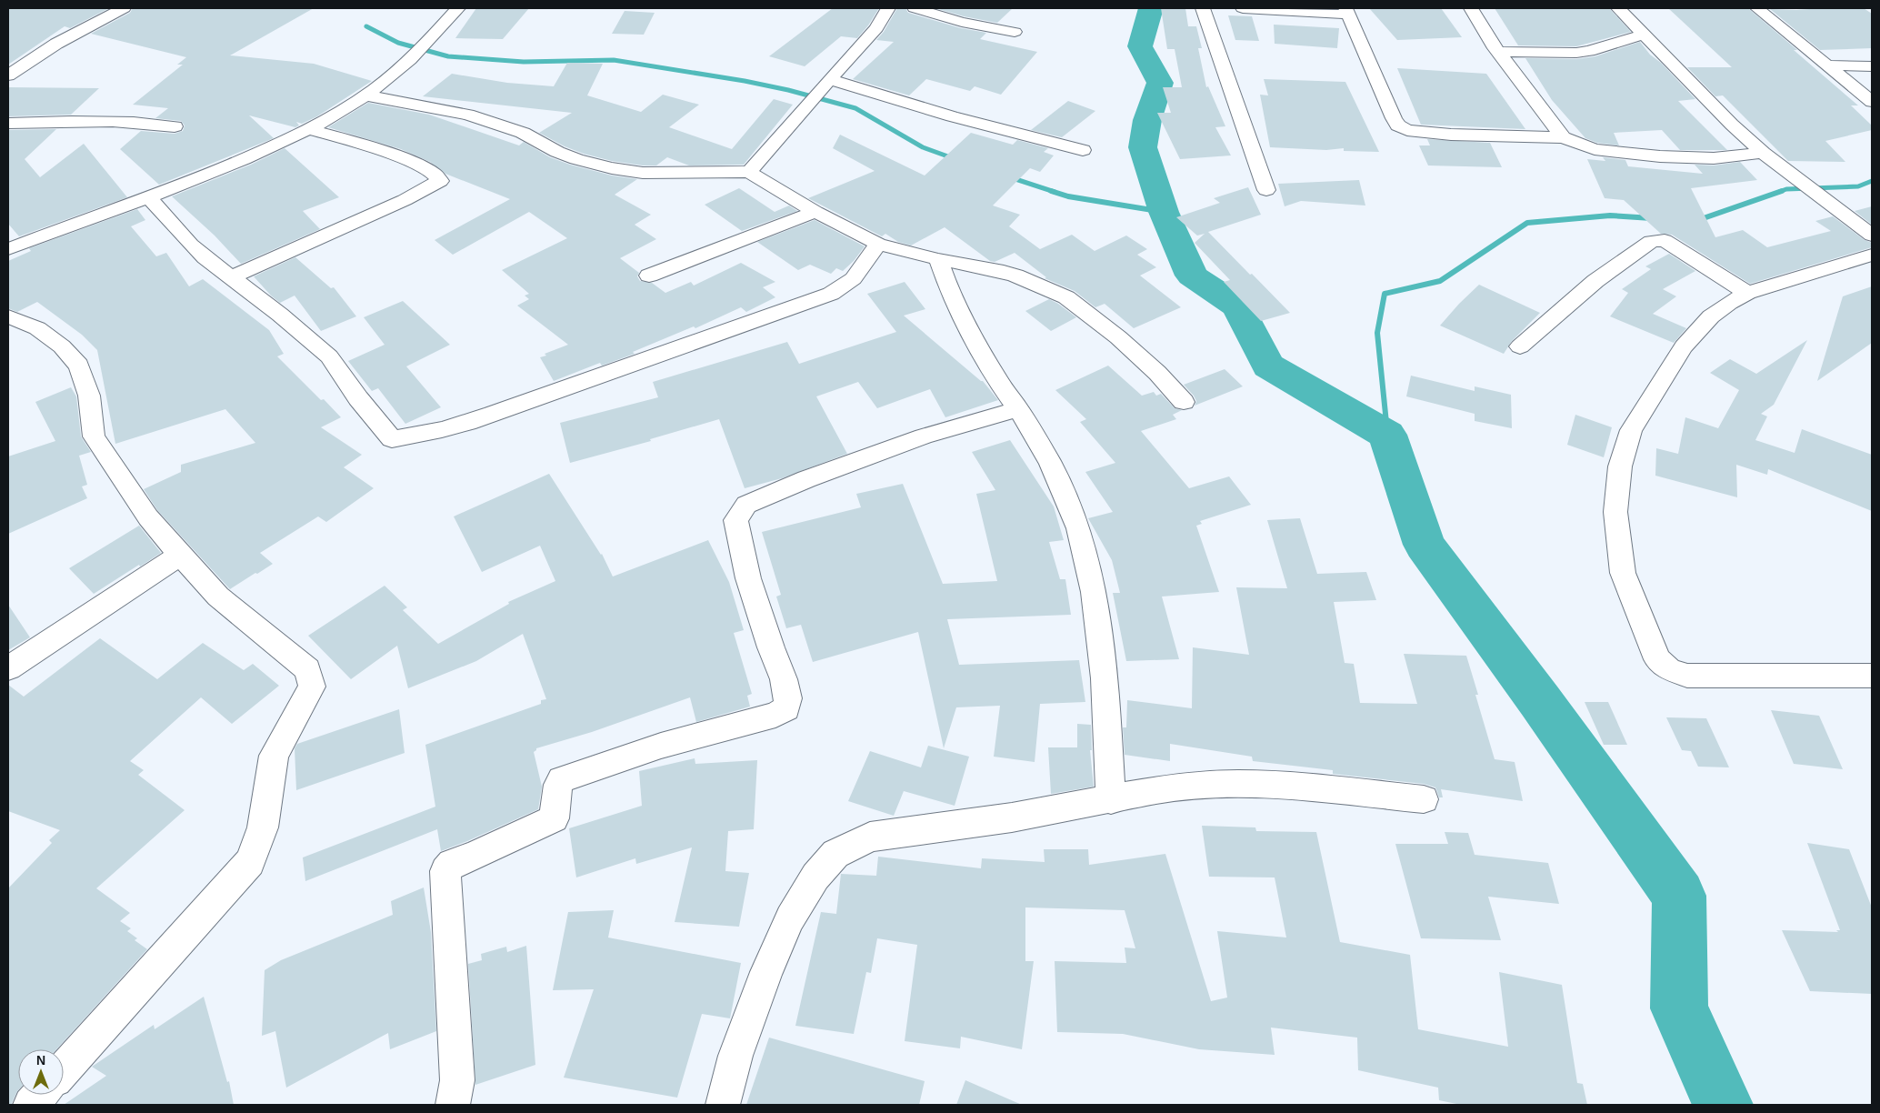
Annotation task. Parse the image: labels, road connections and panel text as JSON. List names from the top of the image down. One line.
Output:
{"north":"top"}
